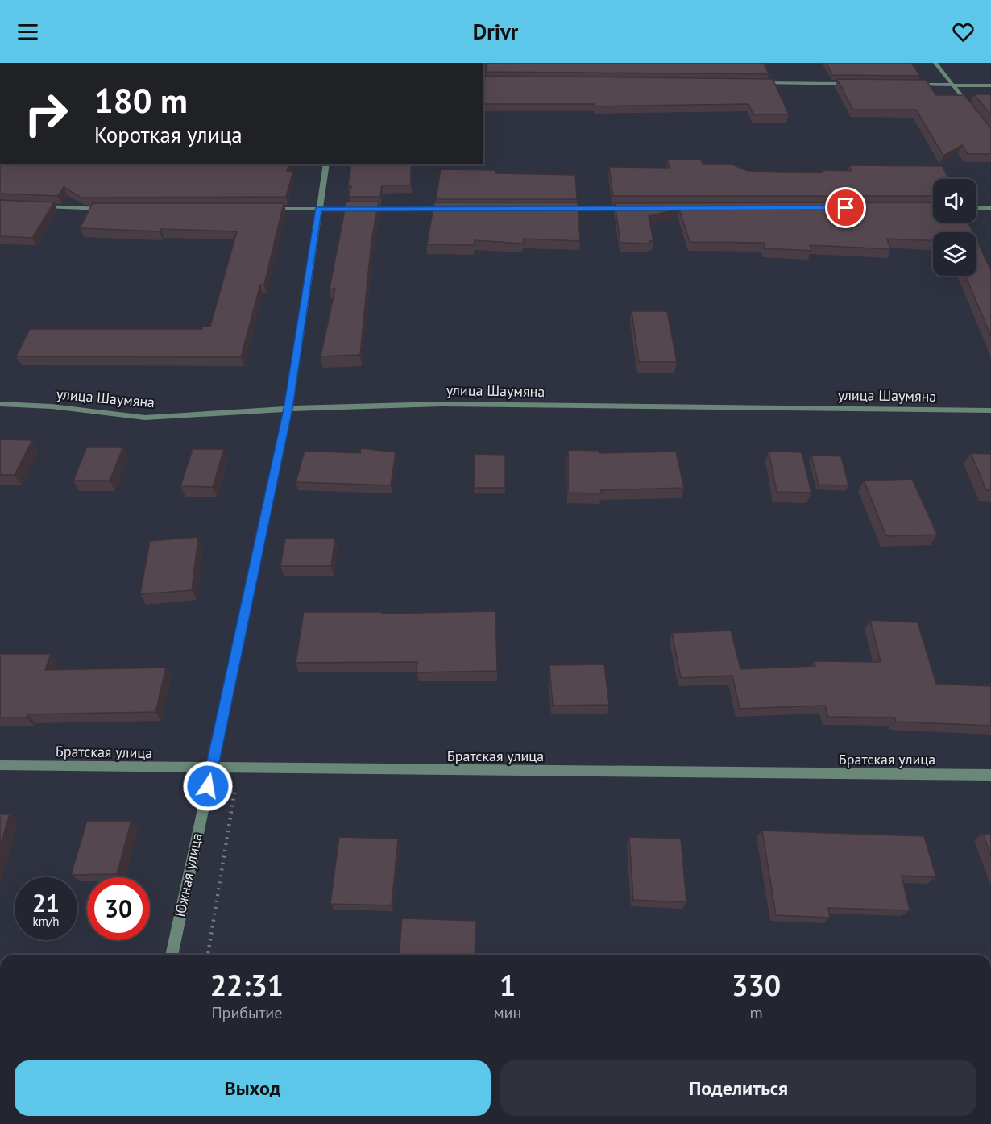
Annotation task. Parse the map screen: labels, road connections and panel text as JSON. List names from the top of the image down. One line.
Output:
{"streets":{"street":["улица Шаумяна","Братская улица","Южная улица"]},"crossings":[["улица Шаумяна","Южная улица"],["Братская улица","Южная улица"]],"page":{"header":"Drivr","turn":["180 m","Короткая улица"],"speed":"21 km/h","limit":"30","eta":["22:31","Прибытие","1","мин","330","m"],"buttons":["Выход","Поделиться"]}}
